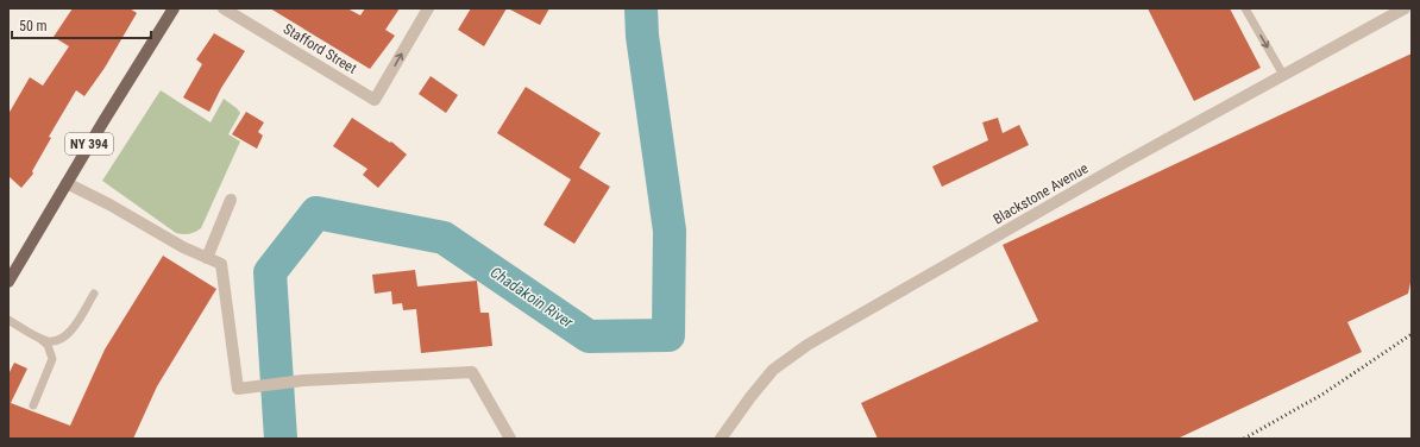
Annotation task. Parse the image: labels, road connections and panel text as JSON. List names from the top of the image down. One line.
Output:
{"streets":{"main road":["NY 394"],"street":["Stafford Street","Blackstone Avenue"]},"water":["Chadakoin River"],"scale_bar":"50 m"}
